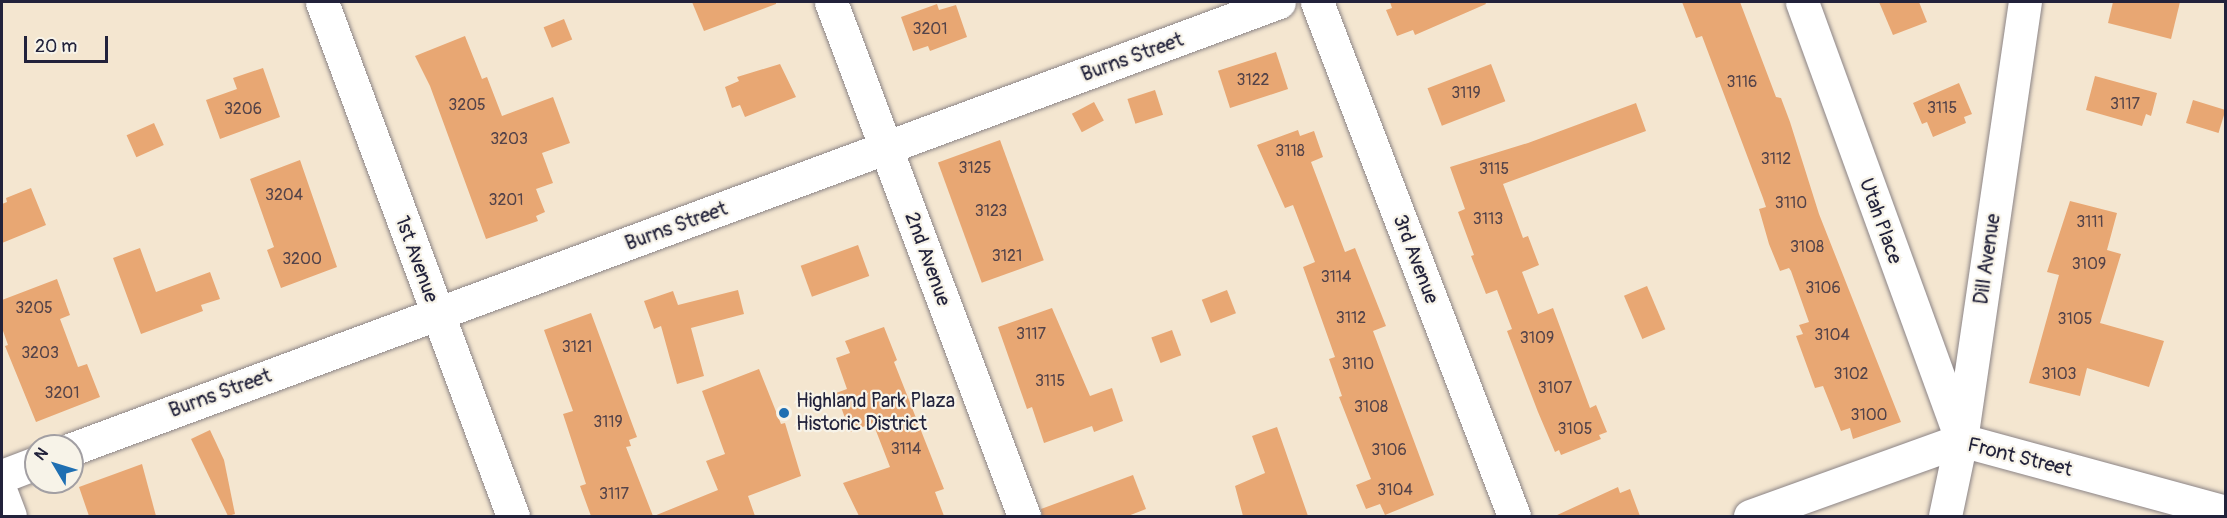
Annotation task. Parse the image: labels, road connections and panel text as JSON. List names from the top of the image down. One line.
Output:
{"streets":{"street":["Burns Street","Utah Place","1st Avenue","2nd Avenue","3rd Avenue","Dill Avenue","Front Street"]},"crossings":[["Burns Street","1st Avenue"],["Burns Street","2nd Avenue"],["Utah Place","Dill Avenue"],["Utah Place","Front Street"],["Dill Avenue","Front Street"]],"places":["Highland Park Plaza Historic District"],"house_numbers":["3201","3122","3116","3119","3117","3205","3115","3206","3203","3118","3112","3125","3115","3204","3201","3110","3123","3113","3111","3108","3121","3200","3109","3114","3106","3205","3112","3105","3117","3104","3109","3121","3203","3110","3102","3103","3115","3107","3201","3108","3100","3119","3105","3114","3106","3104","3117"],"scale_bar":"20 m","north":"top left"}
